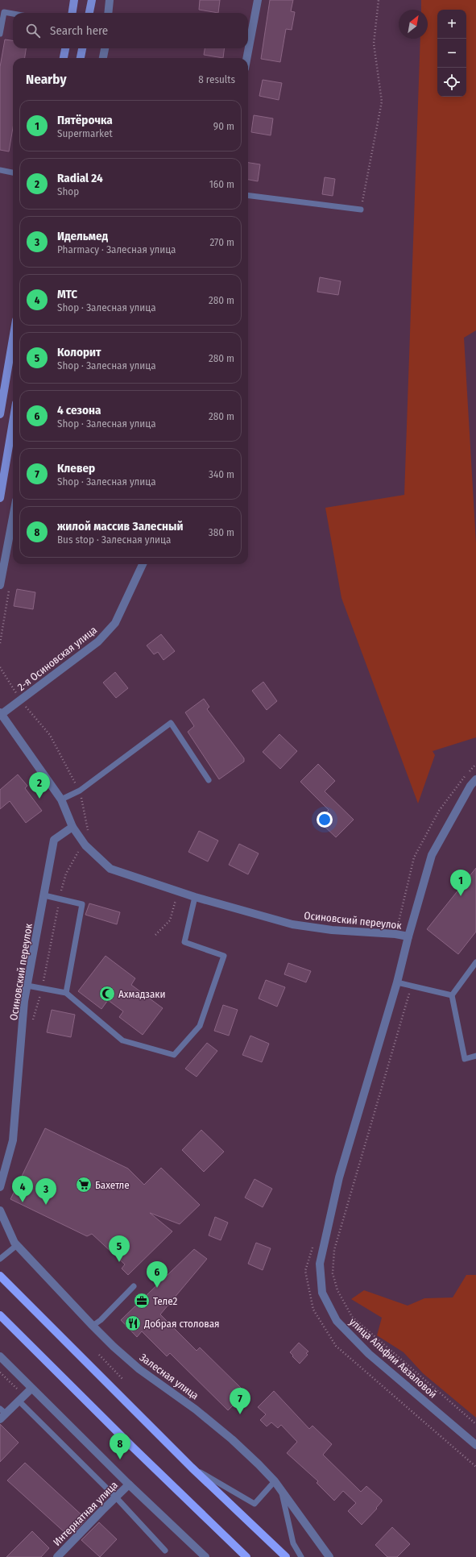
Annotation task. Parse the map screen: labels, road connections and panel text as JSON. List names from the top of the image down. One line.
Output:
{"streets":{"street":["2-я Осиновская улица","Осиновский переулок","улица Альфии Авзаловой","Залесная улица","Интернатная улица"]},"crossings":[["2-я Осиновская улица","Осиновский переулок"],["Осиновский переулок","улица Альфии Авзаловой"]],"places":{"mosque":["Ахмадзаки"],"supermarket":["Бахетле"],"office":["Теле2"],"restaurant":["Добрая столовая"]},"north":"top right","page":{"map_buttons":["+","−"],"search":"Search here","heading":["Nearby","8 results"],"list":[{"mark":"1","name":"Пятёрочка","note":"Supermarket","value":"90 m"},{"mark":"2","name":"Radial 24","note":"Shop","value":"160 m"},{"mark":"3","name":"Идельмед","note":"Pharmacy · Залесная улица","value":"270 m"},{"mark":"4","name":"МТС","note":"Shop · Залесная улица","value":"280 m"},{"mark":"5","name":"Колорит","note":"Shop · Залесная улица","value":"280 m"},{"mark":"6","name":"4 сезона","note":"Shop · Залесная улица","value":"280 m"},{"mark":"7","name":"Клевер","note":"Shop · Залесная улица","value":"340 m"},{"mark":"8","name":"жилой массив Залесный","note":"Bus stop · Залесная улица","value":"380 m"}],"pins":["2","1","4","3","5","6","7","8"]}}
